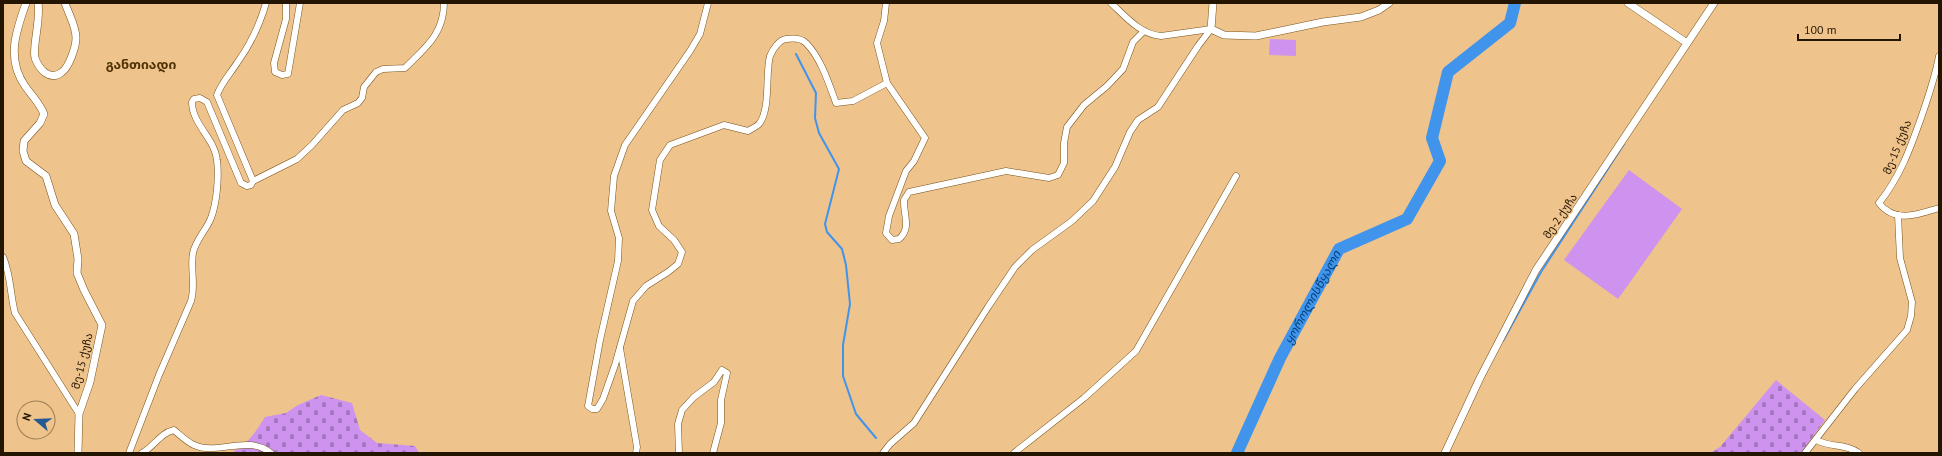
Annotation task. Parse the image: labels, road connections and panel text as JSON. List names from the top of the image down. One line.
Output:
{"streets":{"street":["მე-15 ქუჩა","მე-2 ქუჩა"]},"districts":["განთიადი"],"water":["ყოროლისწყალი"],"scale_bar":"100 m","north":"left"}
